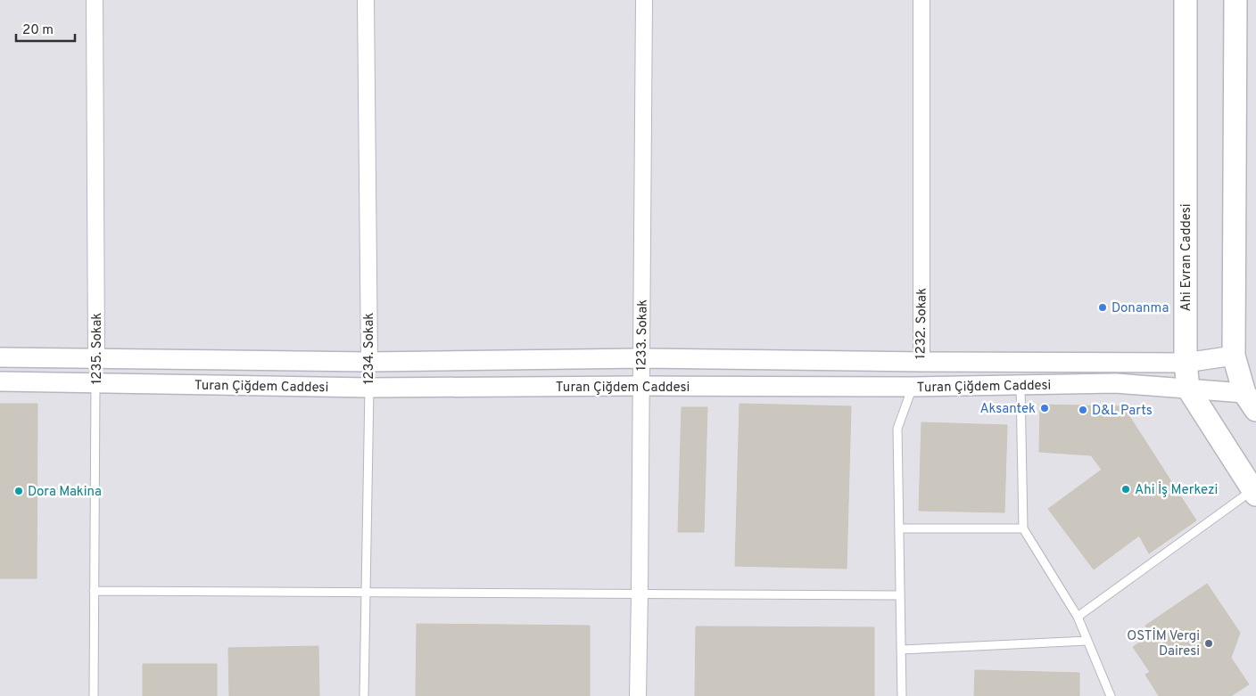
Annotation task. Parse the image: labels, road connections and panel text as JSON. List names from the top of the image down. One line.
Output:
{"streets":{"main road":["Ahi Evran Caddesi"],"street":["1232. Sokak","1233. Sokak","1235. Sokak","1234. Sokak","Turan Çiğdem Caddesi"]},"crossings":[["Ahi Evran Caddesi","Turan Çiğdem Caddesi"],["1232. Sokak","Turan Çiğdem Caddesi"],["1233. Sokak","Turan Çiğdem Caddesi"],["1235. Sokak","Turan Çiğdem Caddesi"],["1234. Sokak","Turan Çiğdem Caddesi"]],"places":["Donanma","Aksantek","D&L Parts","Ahi İş Merkezi","Dora Makina","OSTİM Vergi Dairesi"],"scale_bar":"20 m"}
